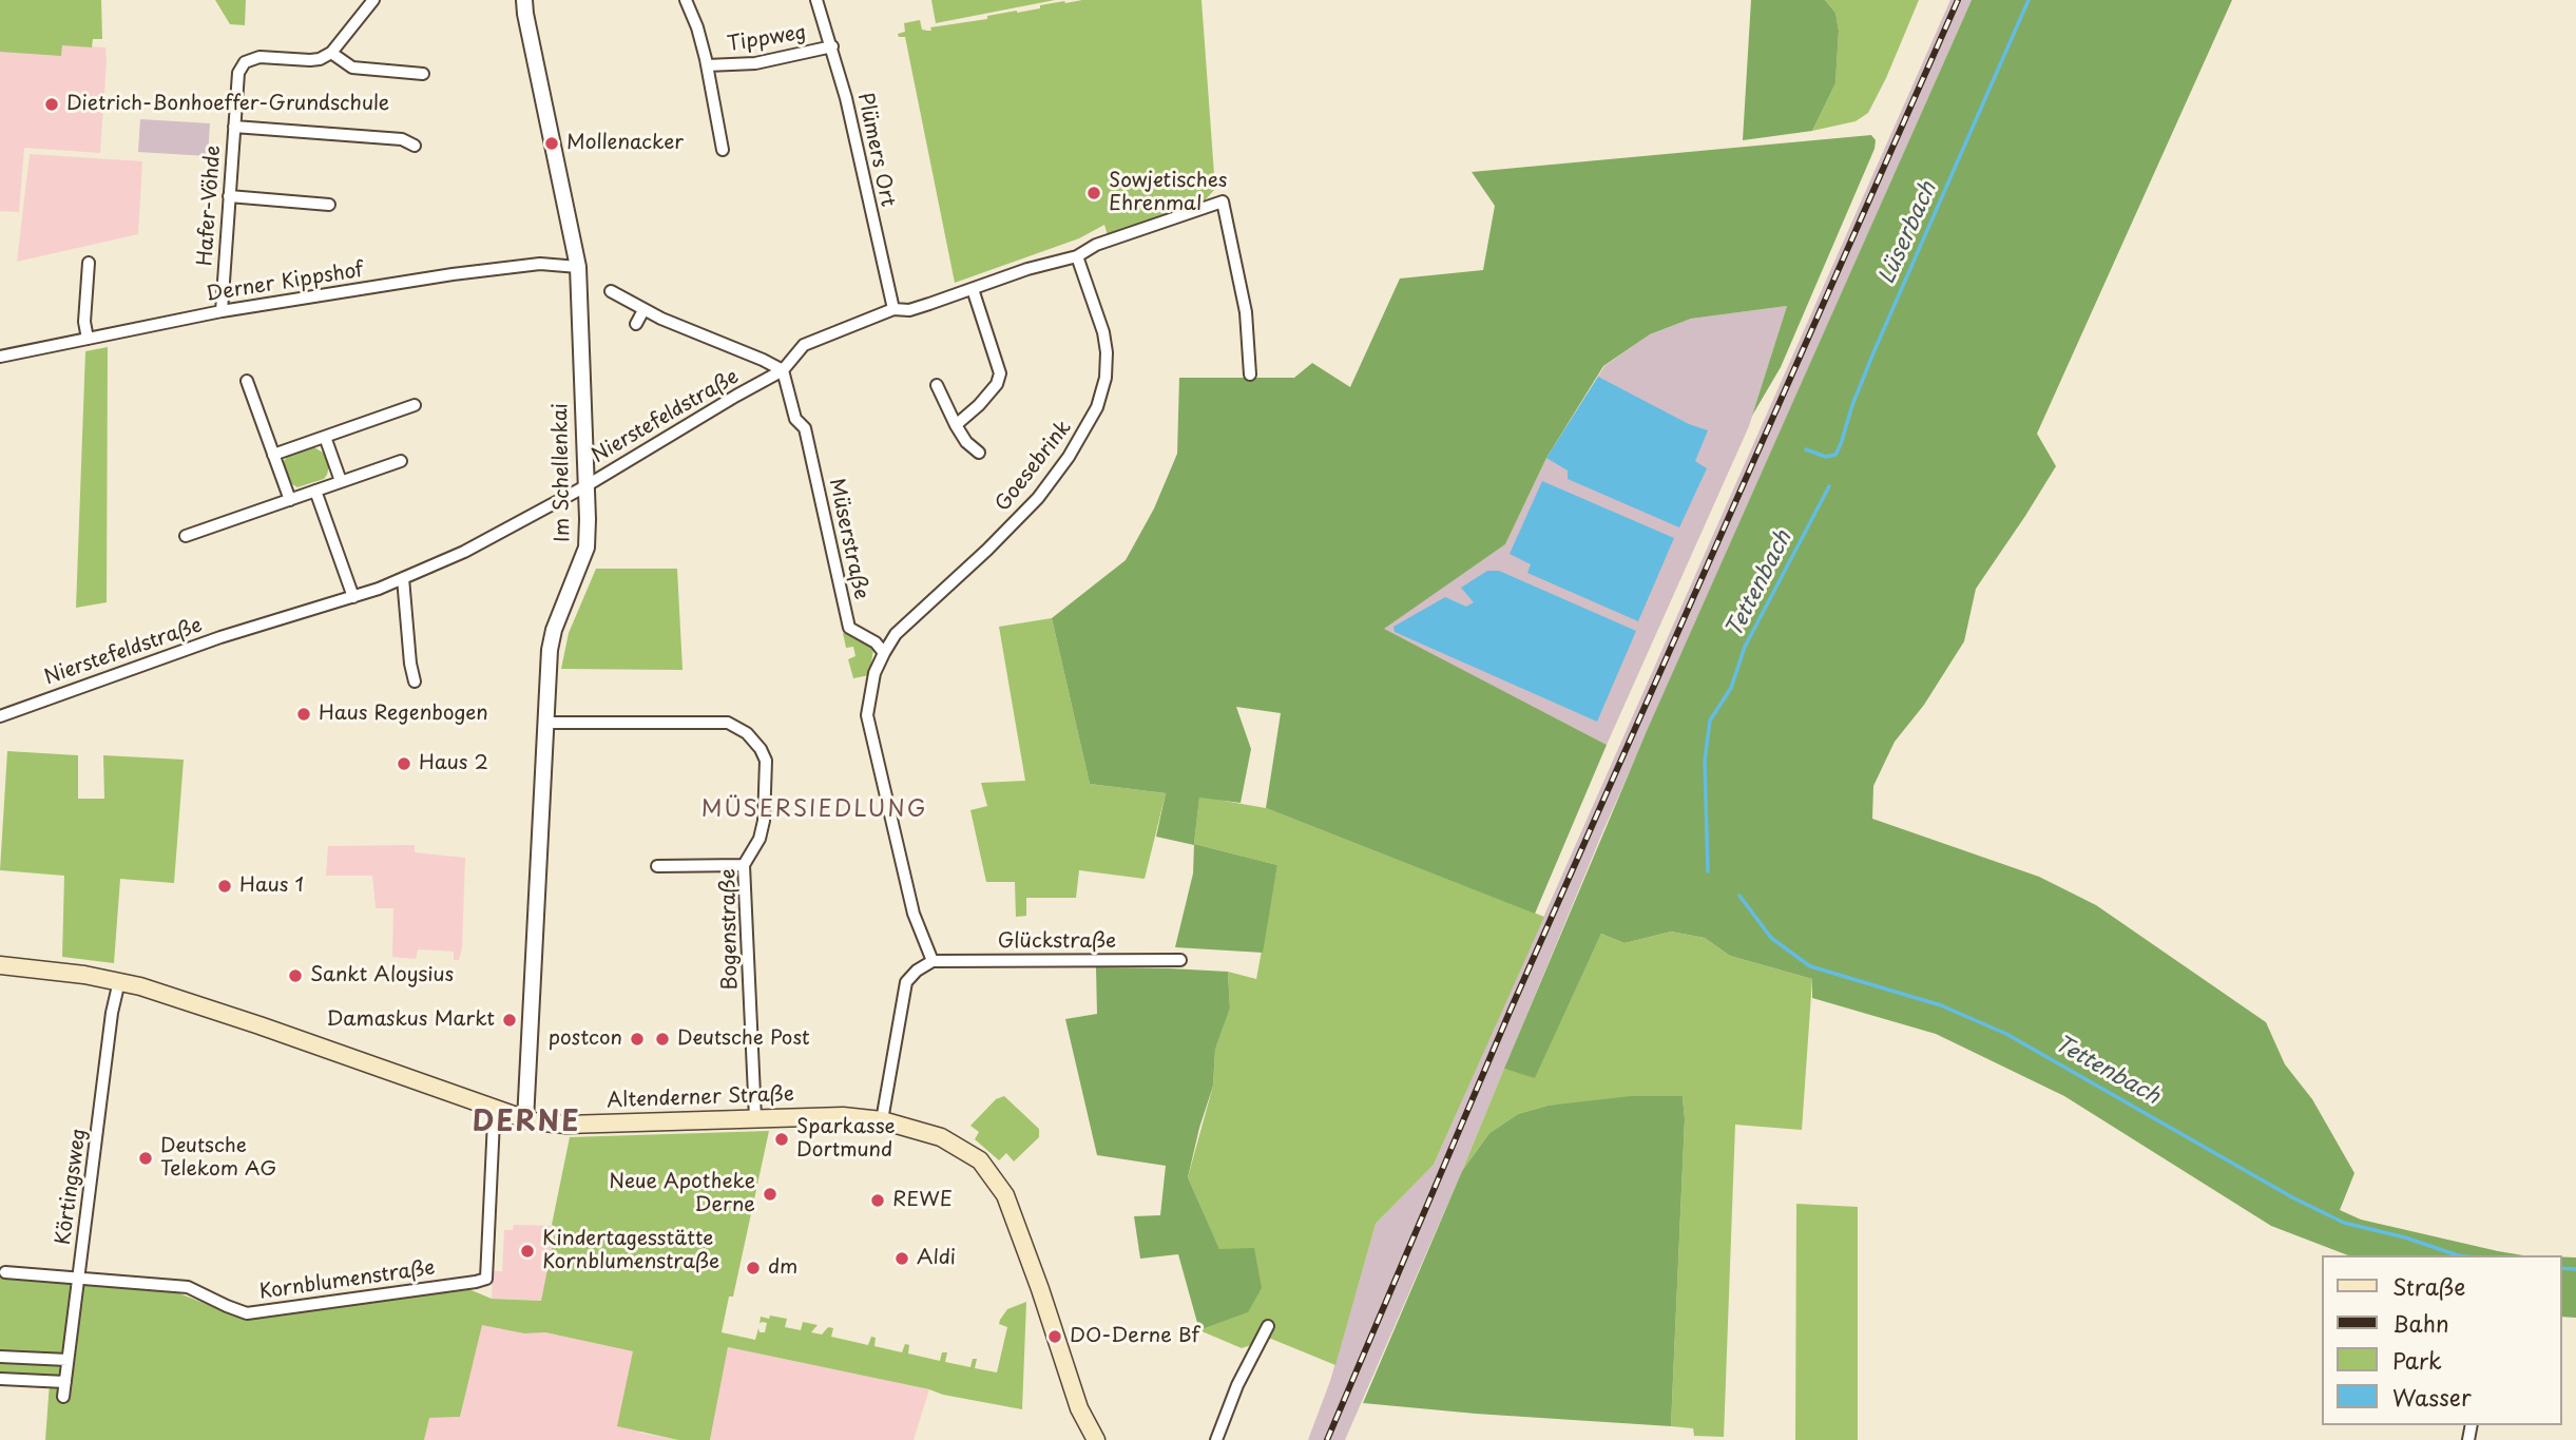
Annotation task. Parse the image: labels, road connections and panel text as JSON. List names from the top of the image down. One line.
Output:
{"streets":{"main road":["Altenderner Straße"],"street":["Tippweg","Plümers Ort","Hafer-Vöhde","Derner Kippshof","Nierstefeldstraße","Goesebrink","Im Schellenkai","Müserstraße","Bogenstraße","Glückstraße","Körtingsweg","Kornblumenstraße"]},"crossings":[["Tippweg","Plümers Ort"],["Plümers Ort","Nierstefeldstraße"],["Hafer-Vöhde","Derner Kippshof"],["Derner Kippshof","Im Schellenkai"],["Nierstefeldstraße","Goesebrink"],["Nierstefeldstraße","Im Schellenkai"],["Nierstefeldstraße","Müserstraße"],["Goesebrink","Müserstraße"],["Im Schellenkai","Bogenstraße"],["Im Schellenkai","Altenderner Straße"],["Bogenstraße","Altenderner Straße"],["Altenderner Straße","Körtingsweg"],["Altenderner Straße","Kornblumenstraße"],["Körtingsweg","Kornblumenstraße"]],"districts":["MÜSERSIEDLUNG","DERNE"],"water":["Lüserbach","Tettenbach"],"places":["Dietrich-Bonhoeffer-Grundschule","Mollenacker","Sowjetisches Ehrenmal","Haus Regenbogen","Haus 2","Haus 1","Sankt Aloysius","Damaskus Markt","postcon","Deutsche Post","Sparkasse Dortmund","Deutsche Telekom AG","Neue Apotheke Derne","REWE","Kindertagesstätte Kornblumenstraße","Aldi","dm","DO-Derne Bf"],"legend":["Straße","Bahn","Park","Wasser"]}
